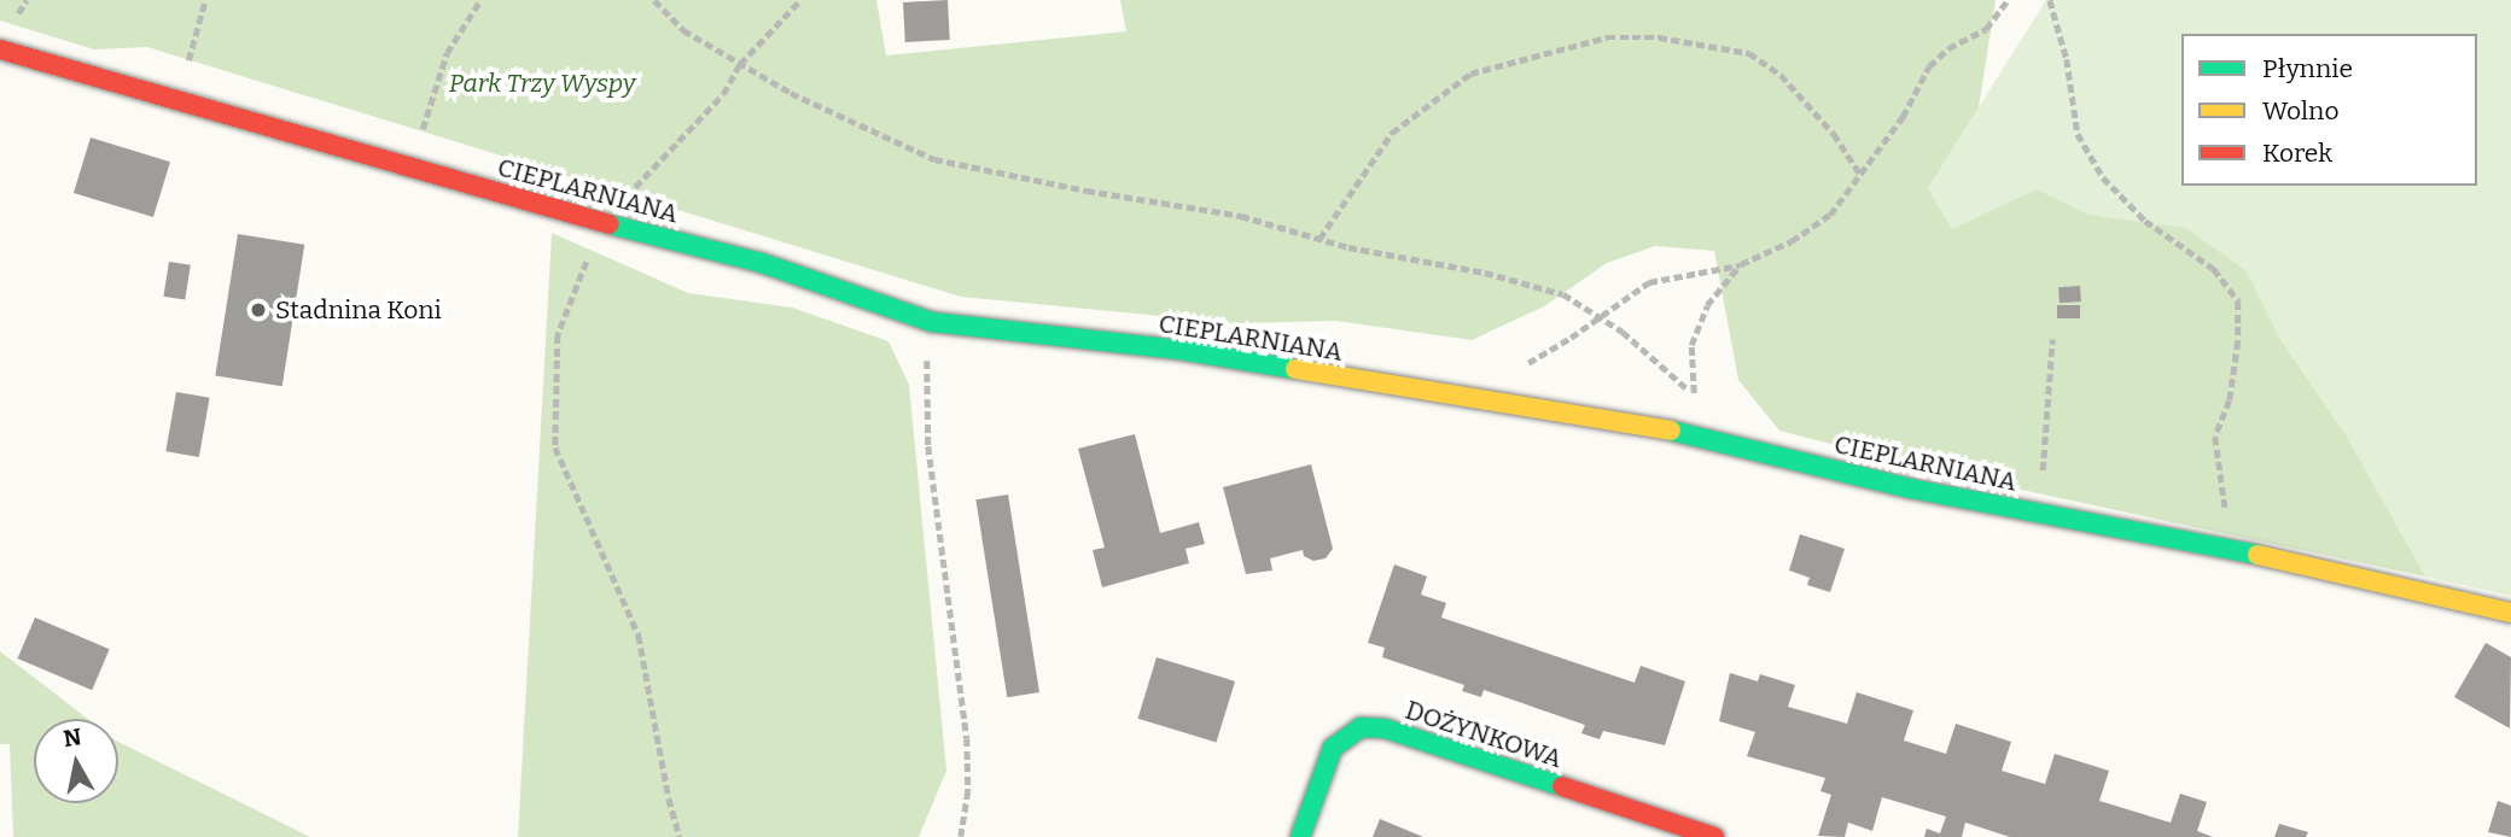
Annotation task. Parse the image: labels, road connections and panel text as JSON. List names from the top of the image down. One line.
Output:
{"streets":{"street":["CIEPLARNIANA","DOŻYNKOWA"]},"parks":["Park Trzy Wyspy"],"places":["Stadnina Koni"],"legend":["Płynnie","Wolno","Korek"],"north":"top"}
